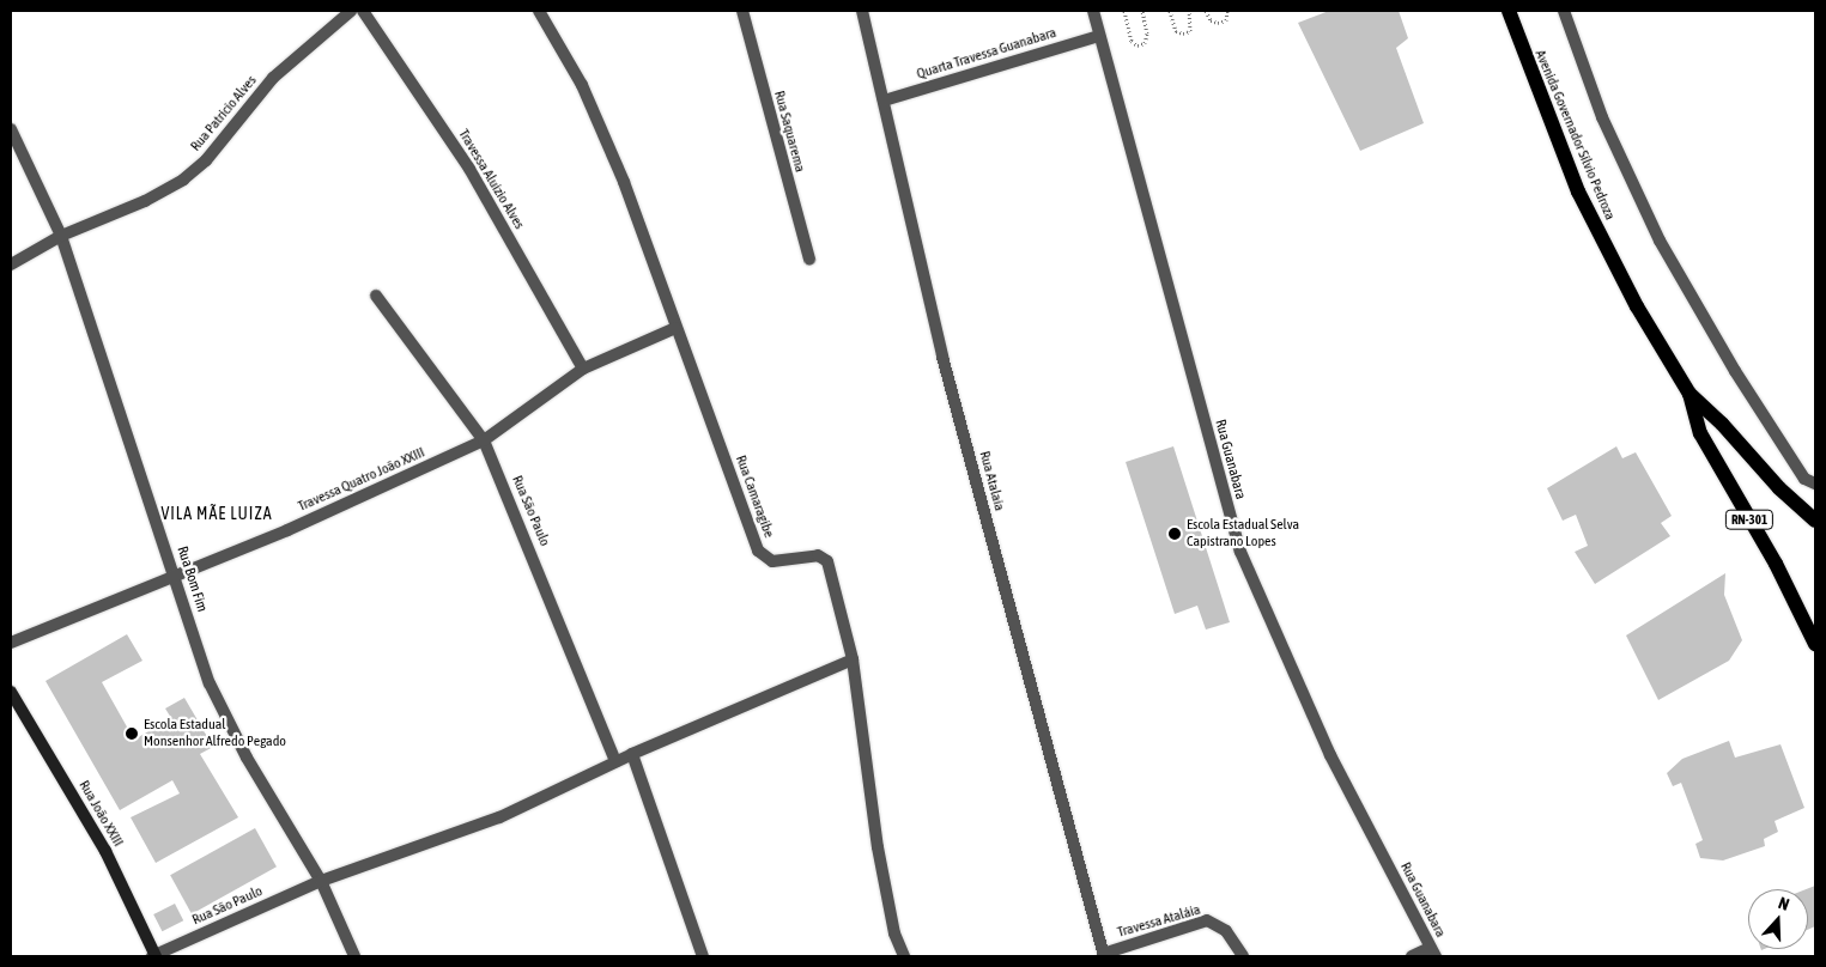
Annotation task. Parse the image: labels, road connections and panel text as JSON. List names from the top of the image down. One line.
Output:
{"streets":{"main road":["Avenida Governador Sílvio Pedroza","RN-301","Rua João XXIII"],"street":["Quarta Travessa Guanabara","Rua Patricio Alves","Rua Saquarema","Travessa Aluizio Alves","Rua Guanabara","Travessa Quatro João XXIII","Rua Atalaia","Rua Camaragibe","Rua São Paulo","Rua Bom Fim","Travessa Ataláia"]},"crossings":[["Quarta Travessa Guanabara","Rua Guanabara"],["Quarta Travessa Guanabara","Rua Atalaia"],["Rua Patricio Alves","Rua Bom Fim"],["Avenida Governador Sílvio Pedroza","RN-301"],["Travessa Aluizio Alves","Travessa Quatro João XXIII"],["Travessa Quatro João XXIII","Rua Camaragibe"],["Travessa Quatro João XXIII","Rua São Paulo"],["Travessa Quatro João XXIII","Rua Bom Fim"],["Rua Atalaia","Travessa Ataláia"],["Rua Camaragibe","Rua São Paulo"],["Rua São Paulo","Rua Bom Fim"],["Rua São Paulo","Rua João XXIII"]],"districts":["VILA MÃE LUIZA"],"places":["Escola Estadual Selva Capistrano Lopes","Escola Estadual Monsenhor Alfredo Pegado"],"north":"top"}
